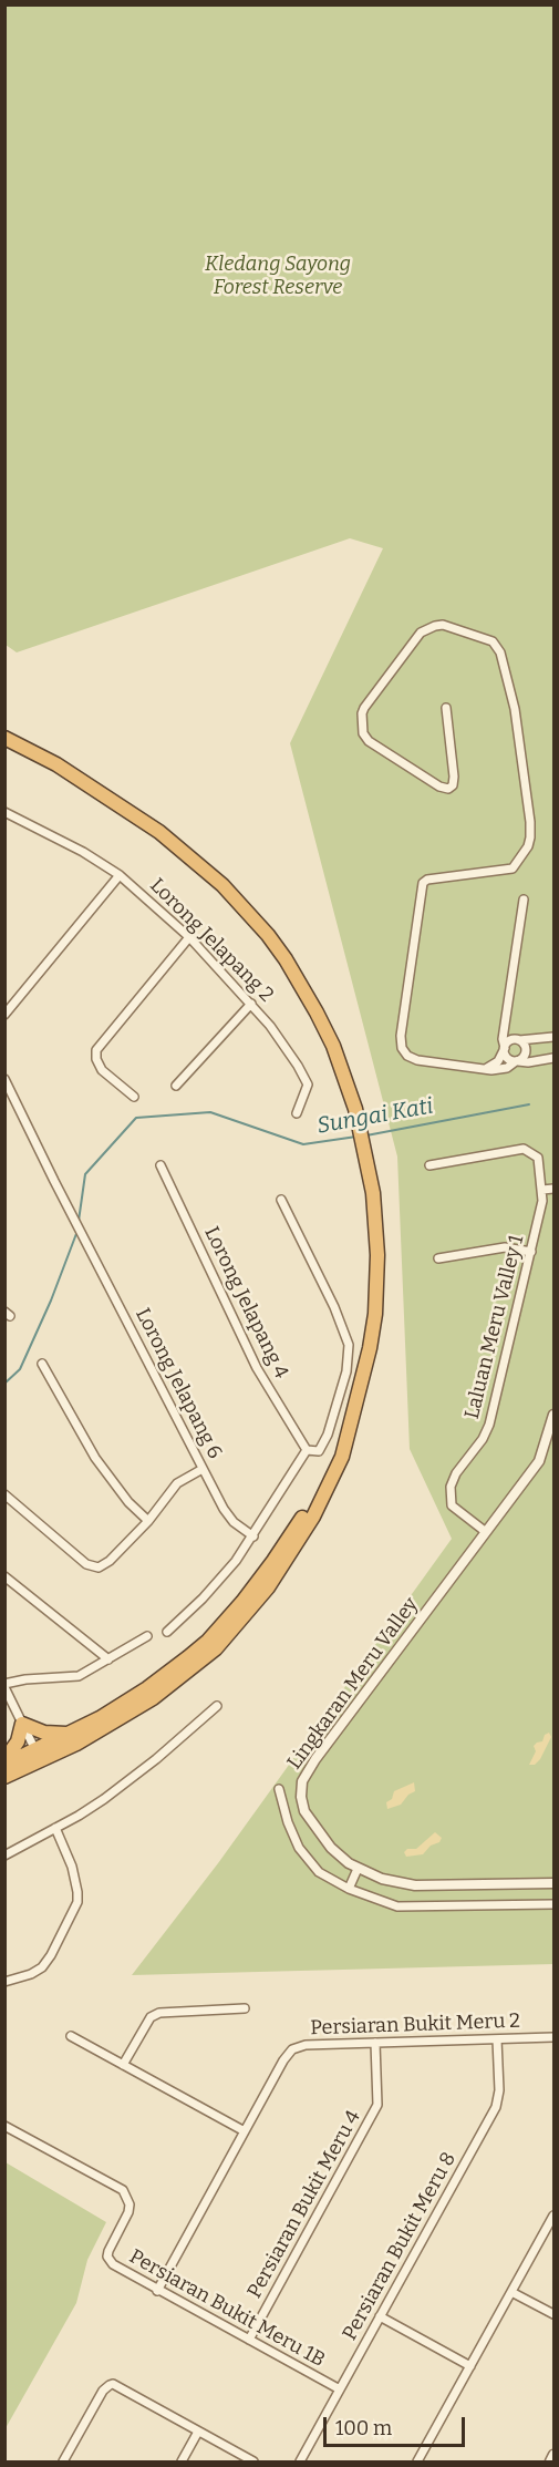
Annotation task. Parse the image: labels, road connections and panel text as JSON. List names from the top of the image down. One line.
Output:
{"streets":{"street":["Lorong Jelapang 2","Lorong Jelapang 4","Laluan Meru Valley 1","Lorong Jelapang 6","Lingkaran Meru Valley","Persiaran Bukit Meru 2","Persiaran Bukit Meru 4","Persiaran Bukit Meru 8","Persiaran Bukit Meru 1B"]},"crossings":[["Laluan Meru Valley 1","Lingkaran Meru Valley"],["Persiaran Bukit Meru 2","Persiaran Bukit Meru 4"],["Persiaran Bukit Meru 2","Persiaran Bukit Meru 8"],["Persiaran Bukit Meru 2","Persiaran Bukit Meru 1B"],["Persiaran Bukit Meru 4","Persiaran Bukit Meru 1B"],["Persiaran Bukit Meru 8","Persiaran Bukit Meru 1B"]],"water":["Sungai Kati"],"parks":["Kledang Sayong Forest Reserve"],"scale_bar":"100 m"}
